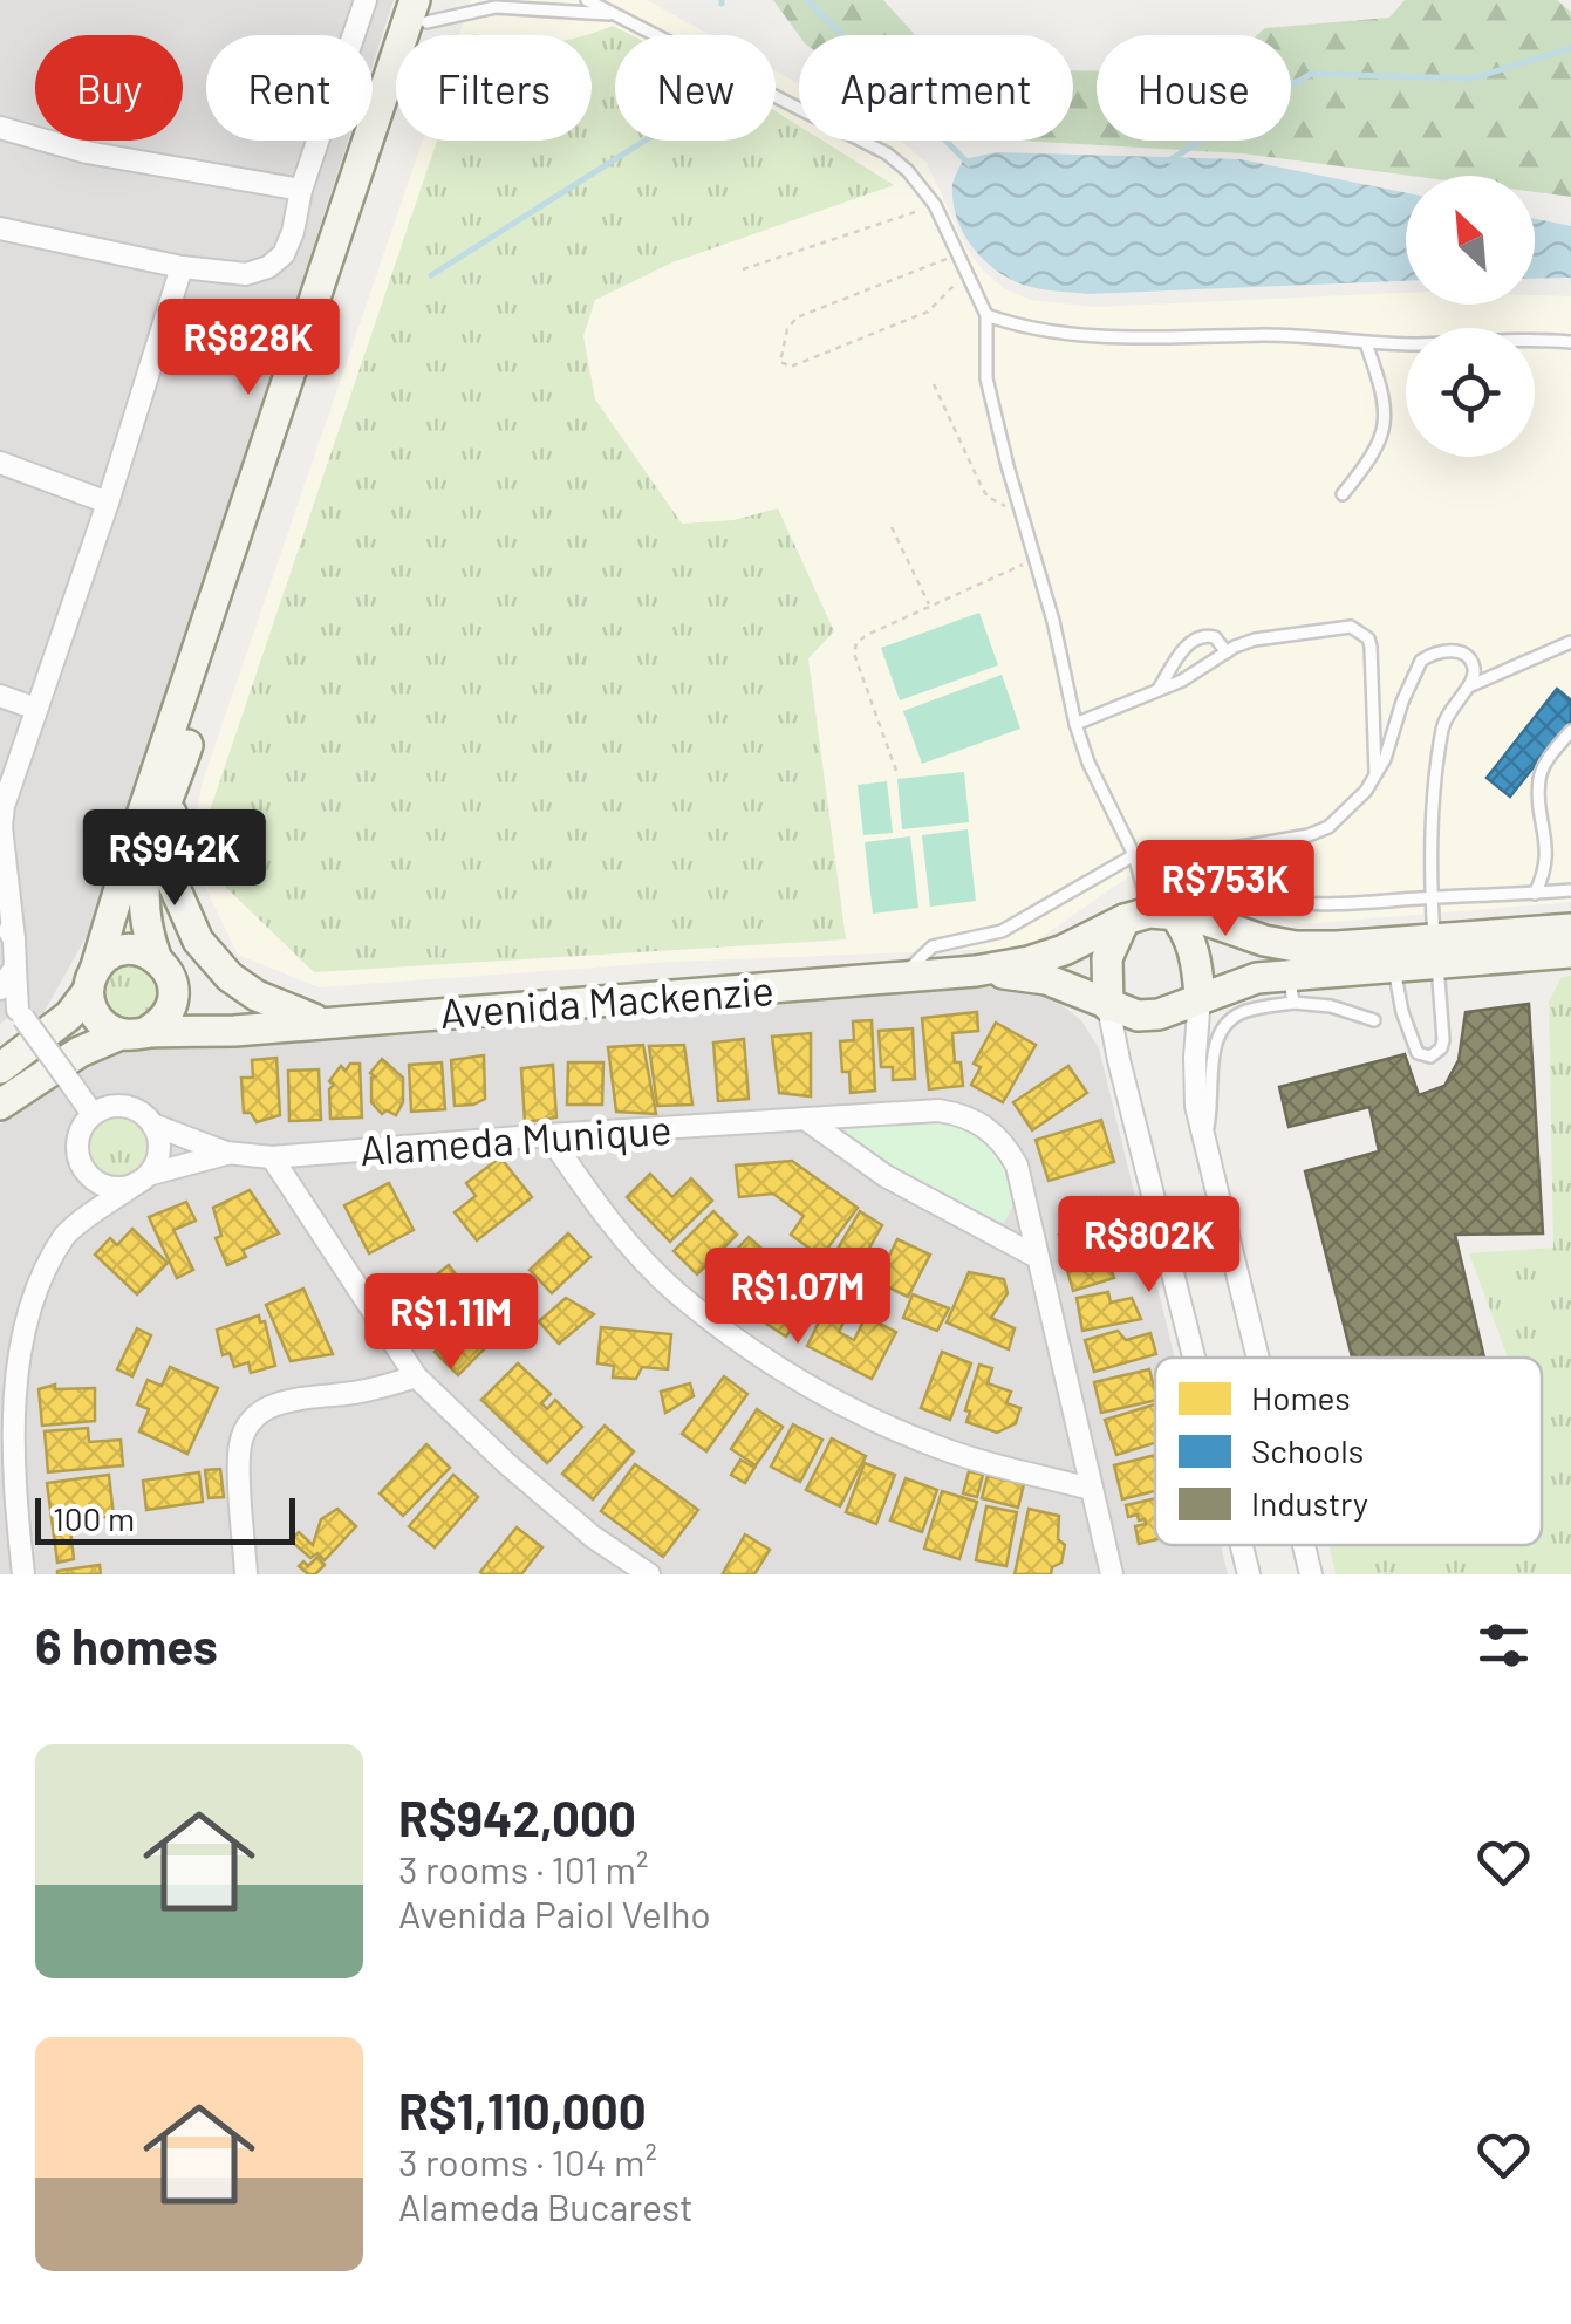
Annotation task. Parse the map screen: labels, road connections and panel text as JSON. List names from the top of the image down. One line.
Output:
{"streets":{"main road":["Avenida Mackenzie"],"street":["Alameda Munique"]},"legend":["Homes","Schools","Industry"],"scale_bar":"100 m","north":"top left","page":{"chip":["Buy","Rent","Filters","New","Apartment","House"],"price":["R$828K","R$942K","R$753K","R$802K","R$1.07M","R$1.11M"],"scale":"100 m","heading":"6 homes","list":[{"name":"R$942,000","note":"3 rooms · 101 m² · Avenida Paiol Velho"},{"name":"R$1,110,000","note":"3 rooms · 104 m² · Alameda Bucarest"}]}}
